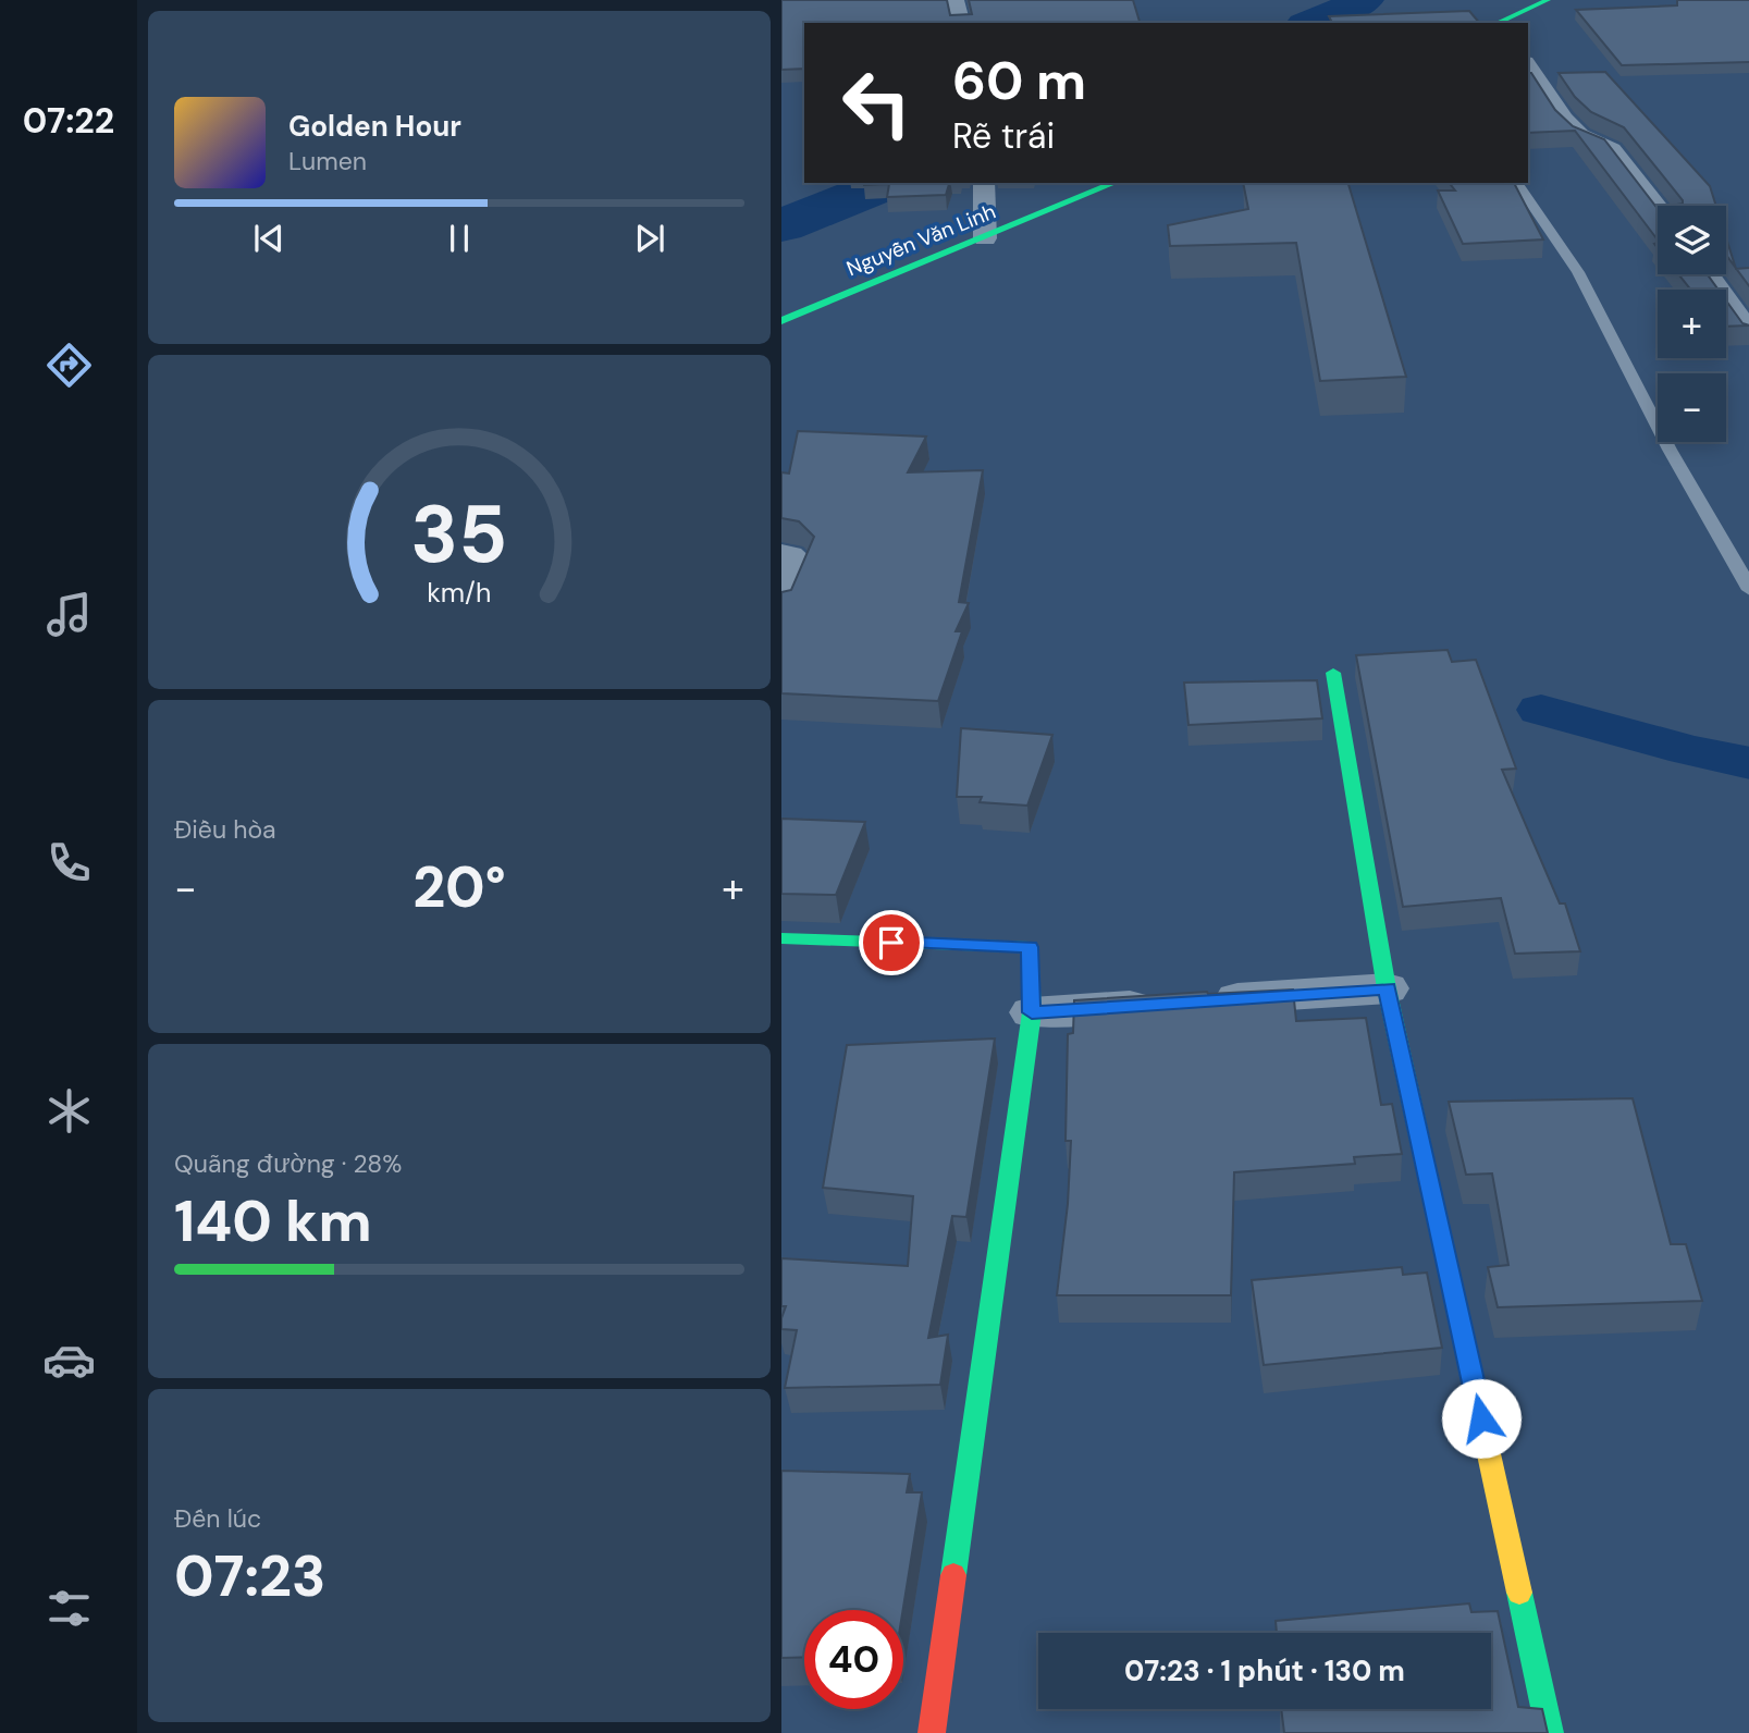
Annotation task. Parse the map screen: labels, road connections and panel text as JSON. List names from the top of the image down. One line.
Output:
{"streets":{"main road":["Nguyễn Văn Linh"]},"page":{"tabs":"07:22","turn":["60 m","Rẽ trái"],"song":["Golden Hour","Lumen"],"map_buttons":["+","−"],"tile":["Điều hòa",["Quãng đường · 28%","140 km"],["Đến lúc","07:23"]],"heat":["−","20°","+"],"limit":"40","trip":"07:23 · 1 phút · 130 m","gauge":["35","km/h"]}}
